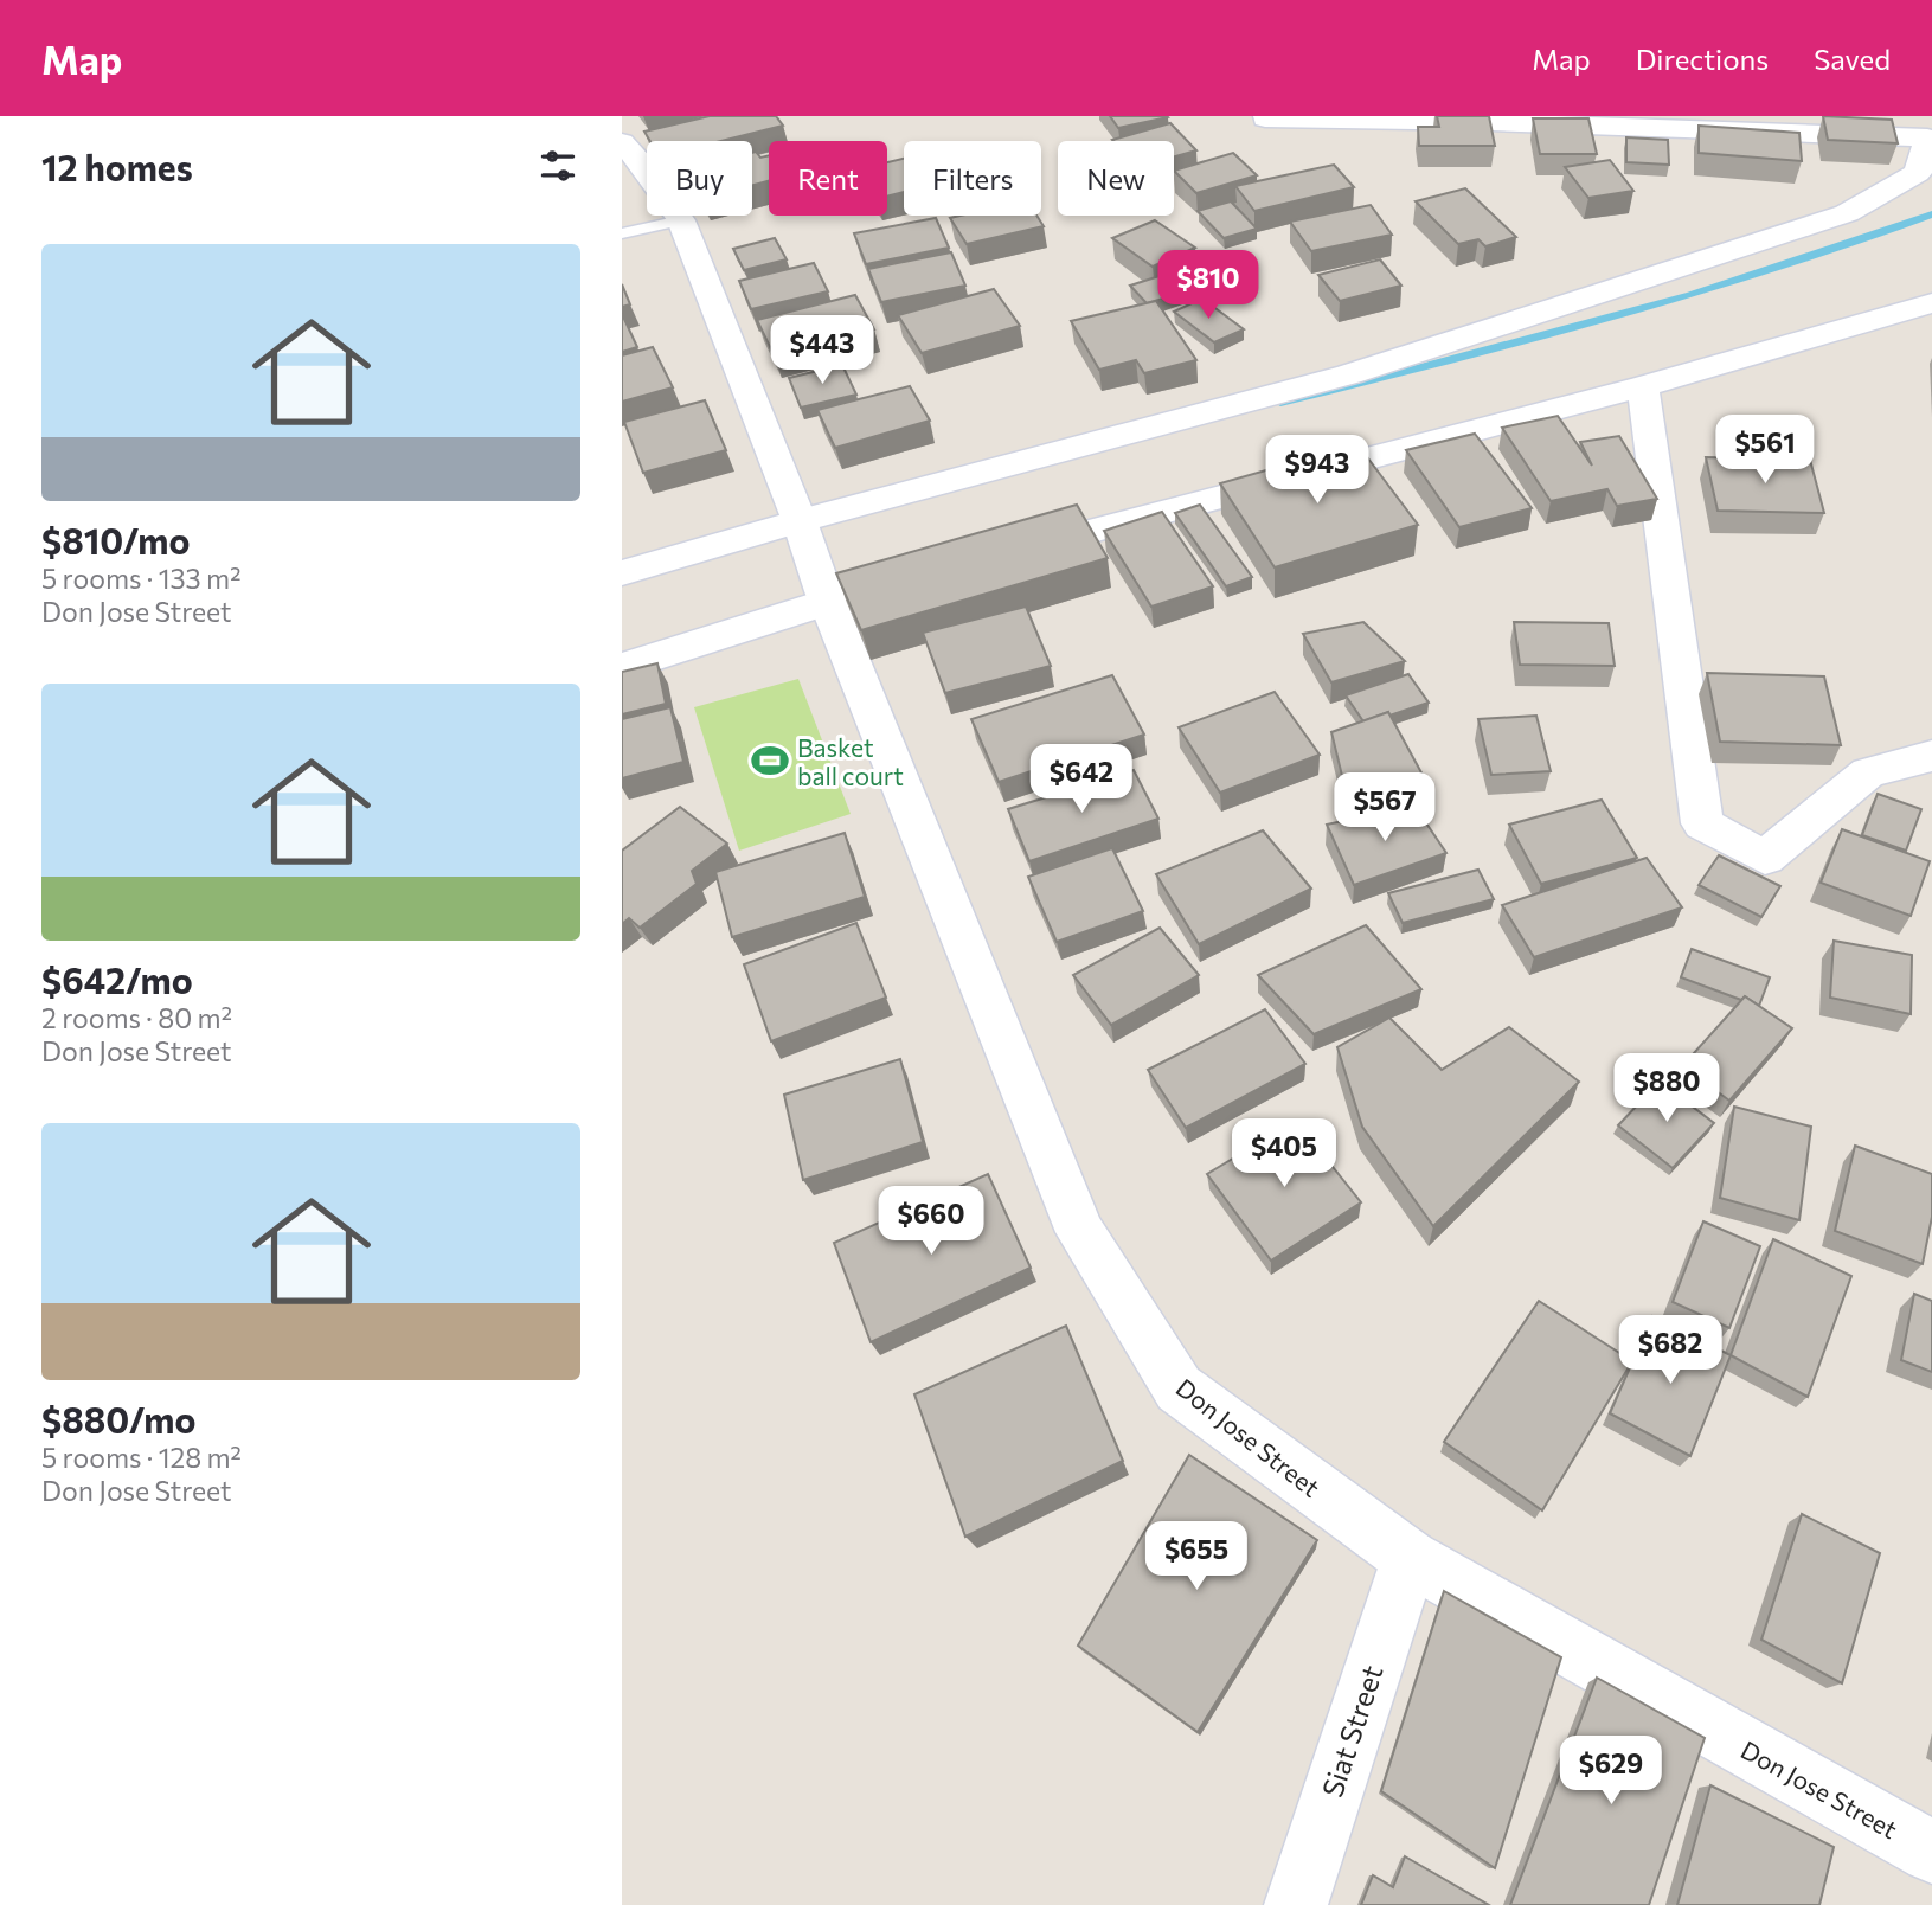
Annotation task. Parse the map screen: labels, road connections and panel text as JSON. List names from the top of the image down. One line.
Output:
{"streets":{"street":["Don Jose Street","Siat Street"]},"crossings":[["Don Jose Street","Siat Street"]],"places":{"sports":["Basket ball court"]},"page":{"header":"Map","nav":["Map","Directions","Saved"],"heading":"12 homes","chip":["Buy","Rent","Filters","New"],"list":[{"name":"$810/mo","note":"5 rooms · 133 m² · Don Jose Street"},{"name":"$642/mo","note":"2 rooms · 80 m² · Don Jose Street"},{"name":"$880/mo","note":"5 rooms · 128 m² · Don Jose Street"}],"price":["$810","$443","$561","$943","$642","$567","$880","$405","$660","$682","$655","$629"]}}
